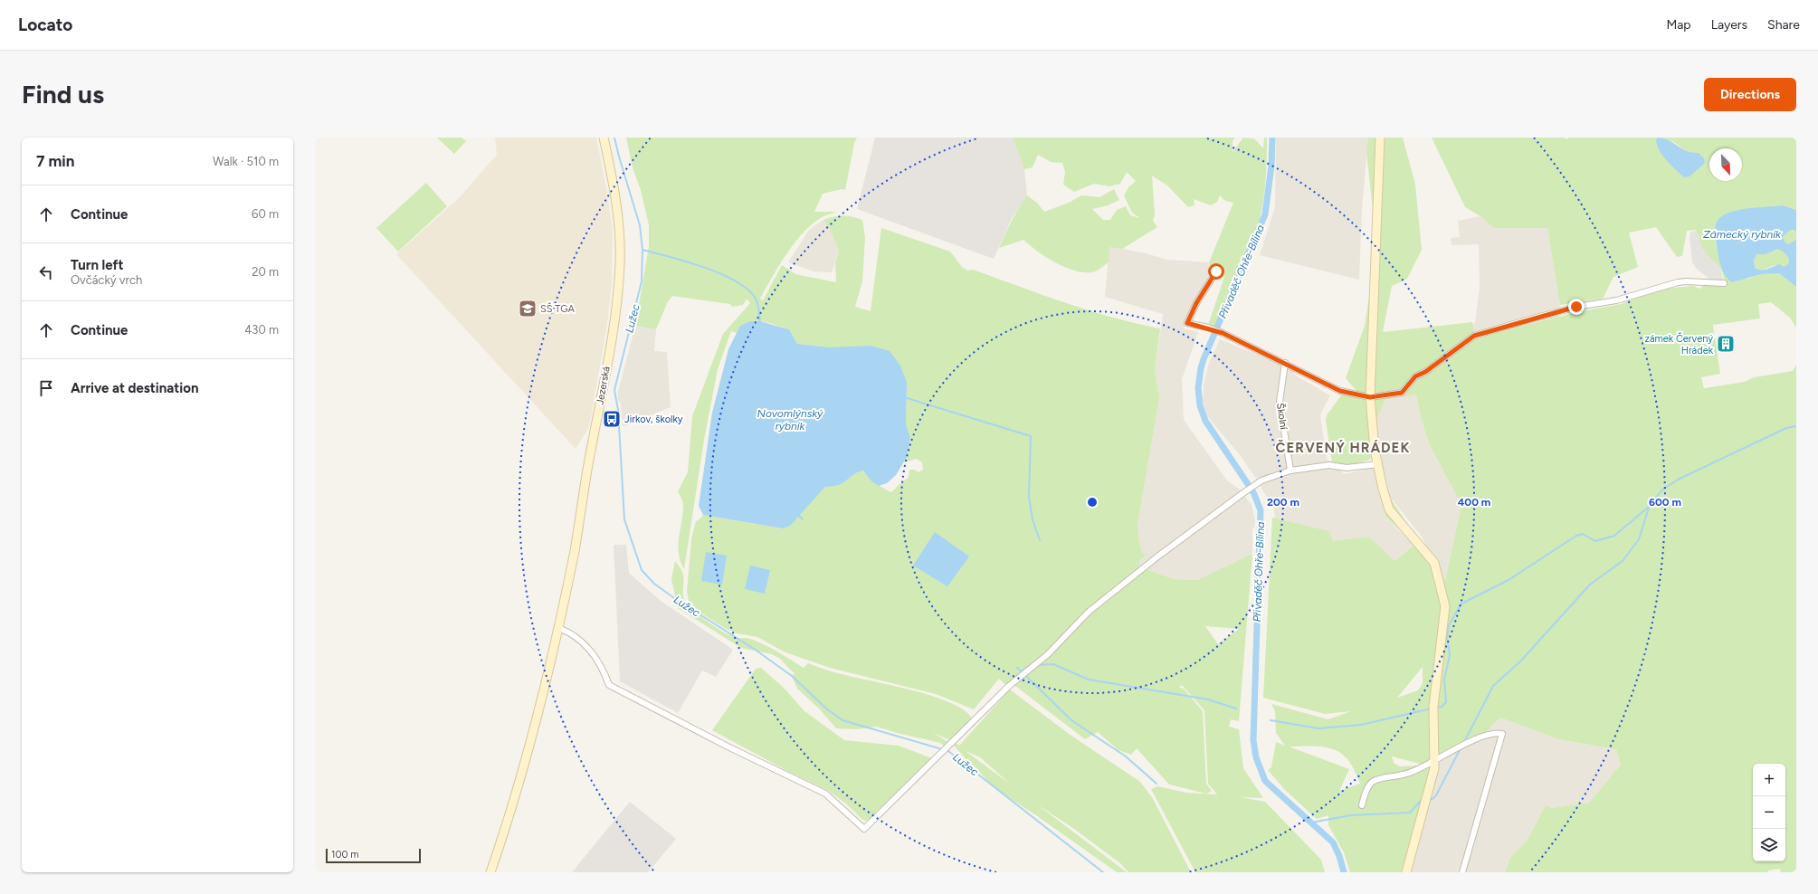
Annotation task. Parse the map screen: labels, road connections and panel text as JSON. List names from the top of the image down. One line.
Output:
{"streets":{"street":["Jezerská","Školní"]},"districts":["ČERVENÝ HRÁDEK"],"water":["Zámecký rybník","Přivaděč Ohře-Bílina","Lužec","Novomlýnský rybník"],"places":{"school or university":["SŠ TGA"],"building":["zámek Červený Hrádek"],"bus stop":["Jirkov, školky"]},"scale_bar":"100 m","north":"bottom right","page":{"header":"Locato","nav":["Map","Layers","Share"],"buttons":"Directions","title":"Find us","heading":["7 min","Walk · 510 m"],"list":[["Continue","60 m"],["Turn left","Ovčácký vrch","20 m"],["Continue","430 m"],"Arrive at destination"],"map_buttons":["+","−"],"scale":"100 m"},"rings":["200 m","400 m","600 m"]}
